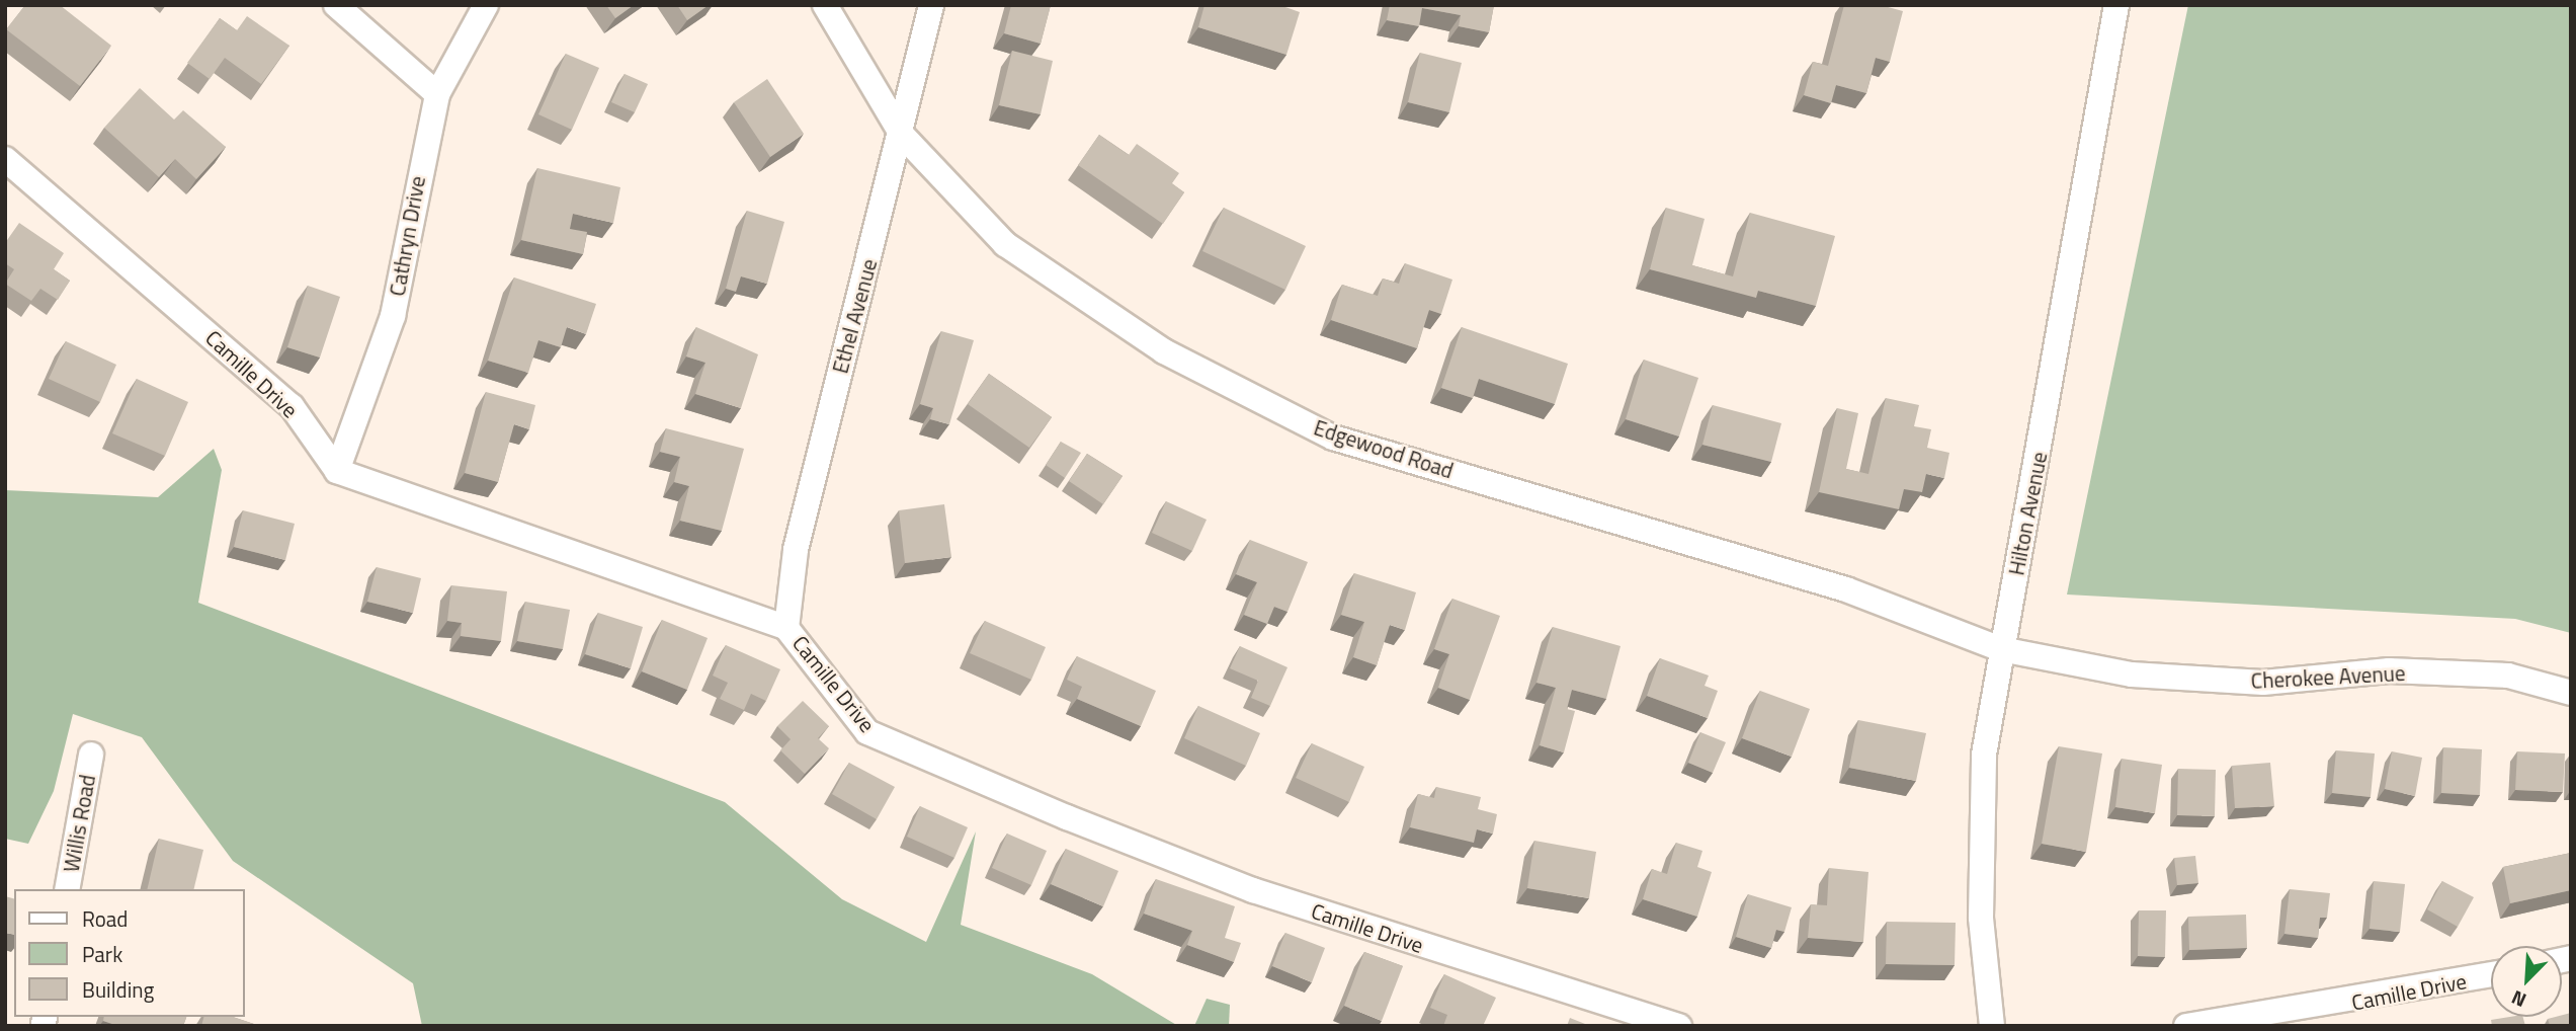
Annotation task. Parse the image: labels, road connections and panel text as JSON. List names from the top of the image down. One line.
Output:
{"streets":{"street":["Cathryn Drive","Ethel Avenue","Camille Drive","Edgewood Road","Hilton Avenue","Cherokee Avenue","Willis Road"]},"crossings":[["Cathryn Drive","Camille Drive"],["Ethel Avenue","Camille Drive"],["Ethel Avenue","Edgewood Road"],["Edgewood Road","Hilton Avenue"],["Edgewood Road","Cherokee Avenue"],["Hilton Avenue","Cherokee Avenue"]],"legend":["Road","Park","Building"],"north":"bottom left"}
